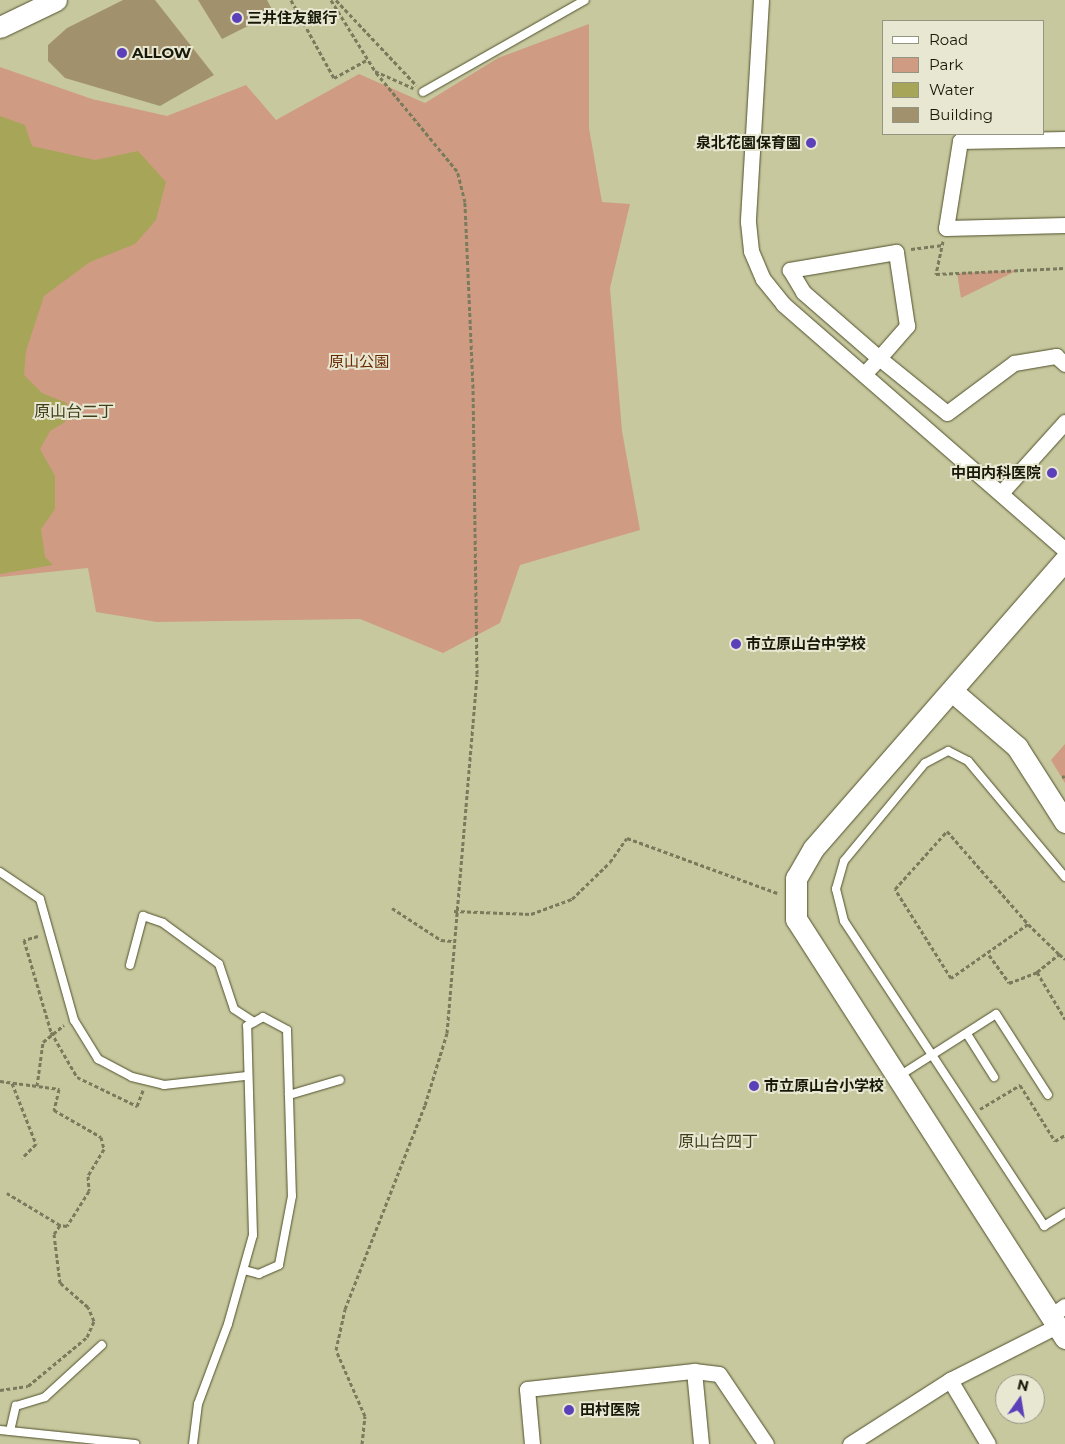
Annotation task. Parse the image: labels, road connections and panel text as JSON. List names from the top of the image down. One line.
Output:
{"districts":["原山台二丁","原山台四丁"],"parks":["原山公園"],"places":["三井住友銀行","ALLOW","泉北花園保育園","中田内科医院","市立原山台中学校","市立原山台小学校","田村医院"],"legend":["Road","Park","Water","Building"],"north":"top"}
